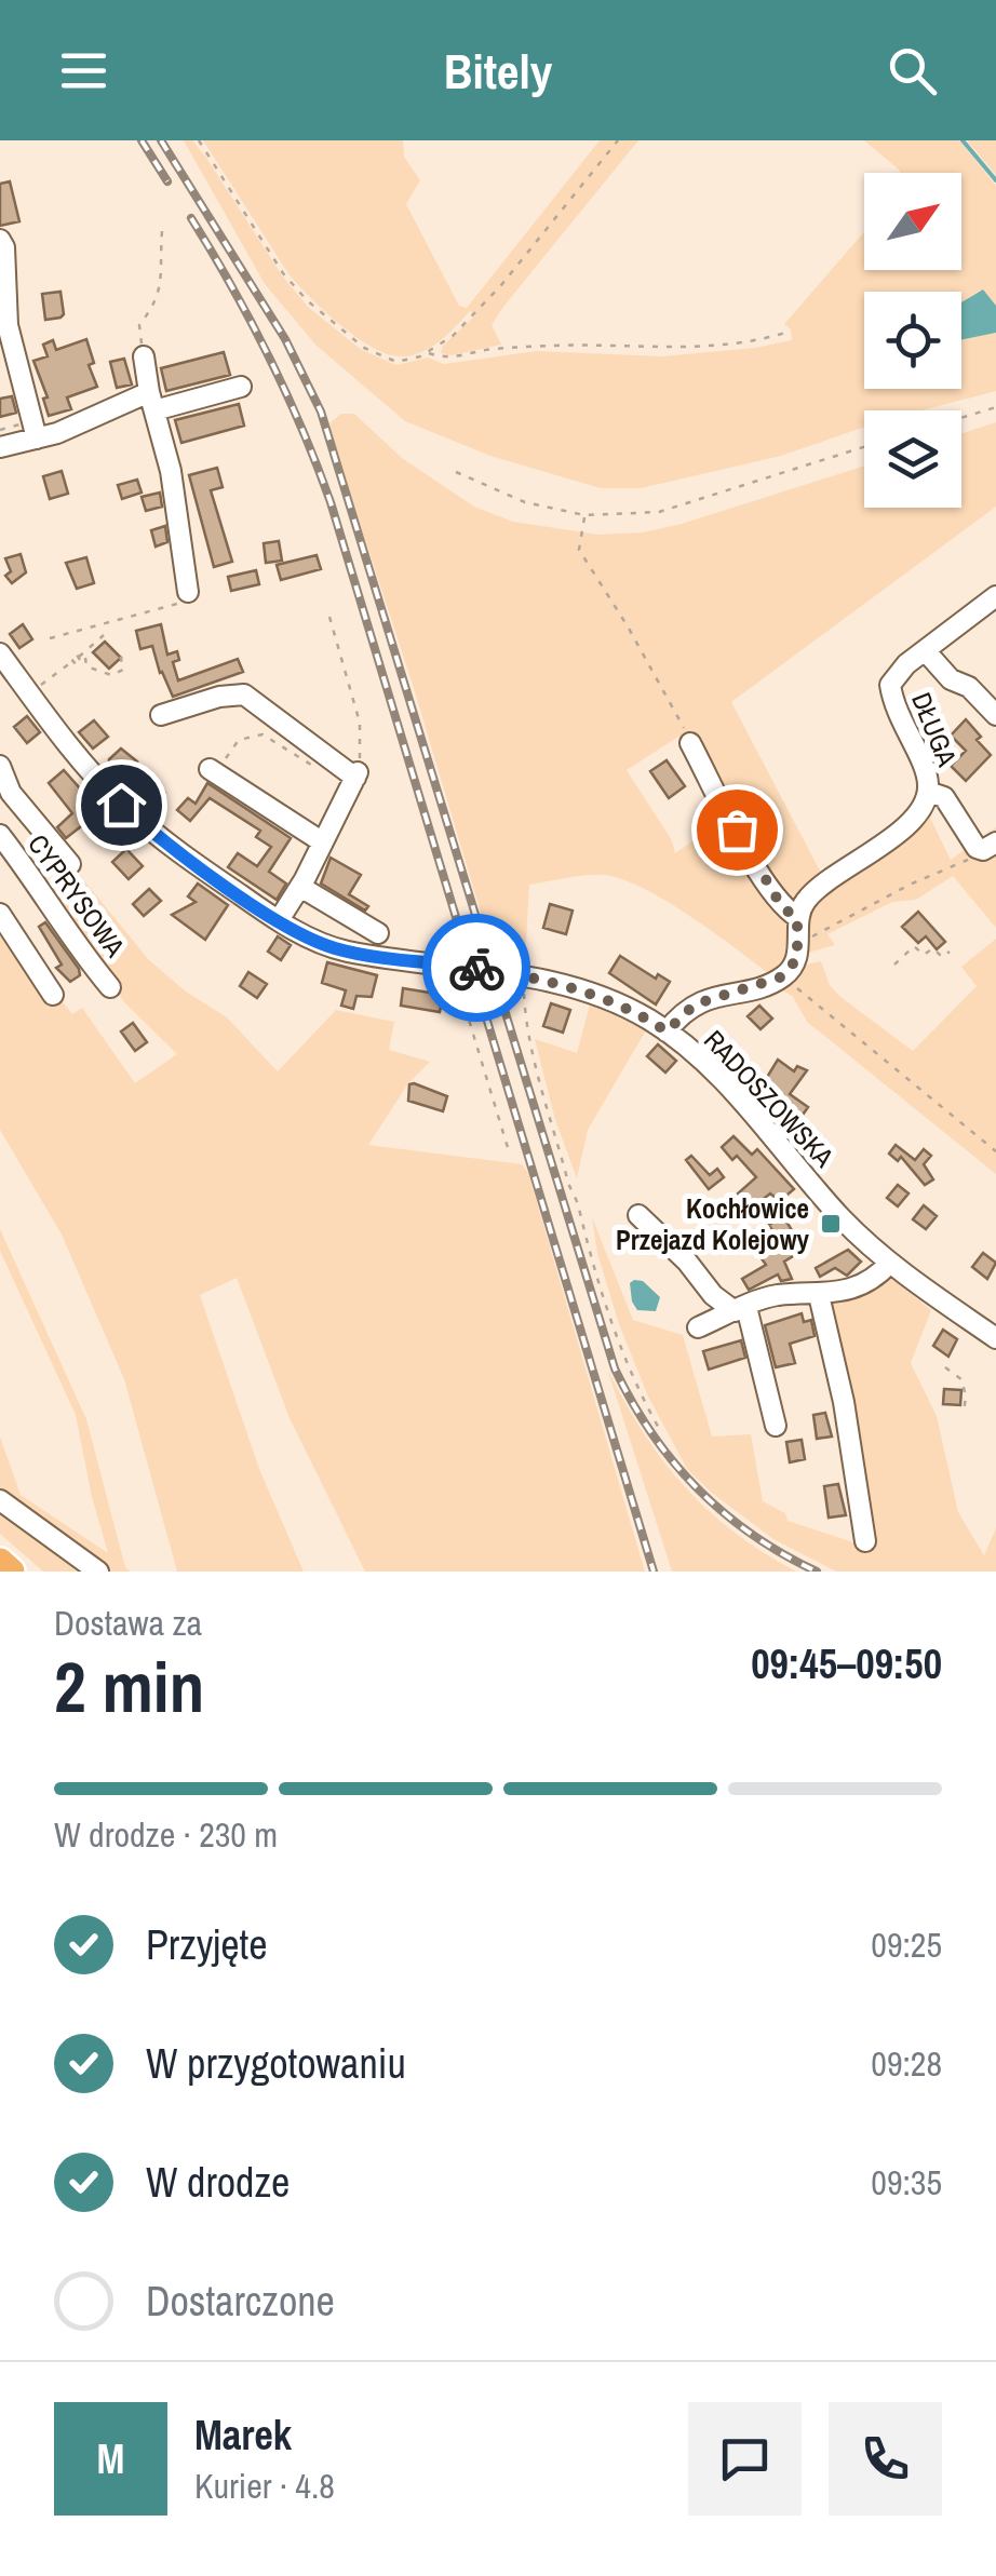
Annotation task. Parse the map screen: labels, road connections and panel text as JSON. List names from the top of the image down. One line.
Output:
{"streets":{"street":["DŁUGA","CYPRYSOWA","RADOSZOWSKA"]},"places":{"transit":["Kochłowice Przejazd Kolejowy"]},"north":"top right","page":{"header":"Bitely","heading":["2 min","Dostawa za","09:45–09:50"],"panel":["Marek","Kurier · 4.8"],"bar":"W drodze · 230 m","list":[["Przyjęte","09:25"],["W przygotowaniu","09:28"],["W drodze","09:35"],"Dostarczone"],"round":"M"}}
